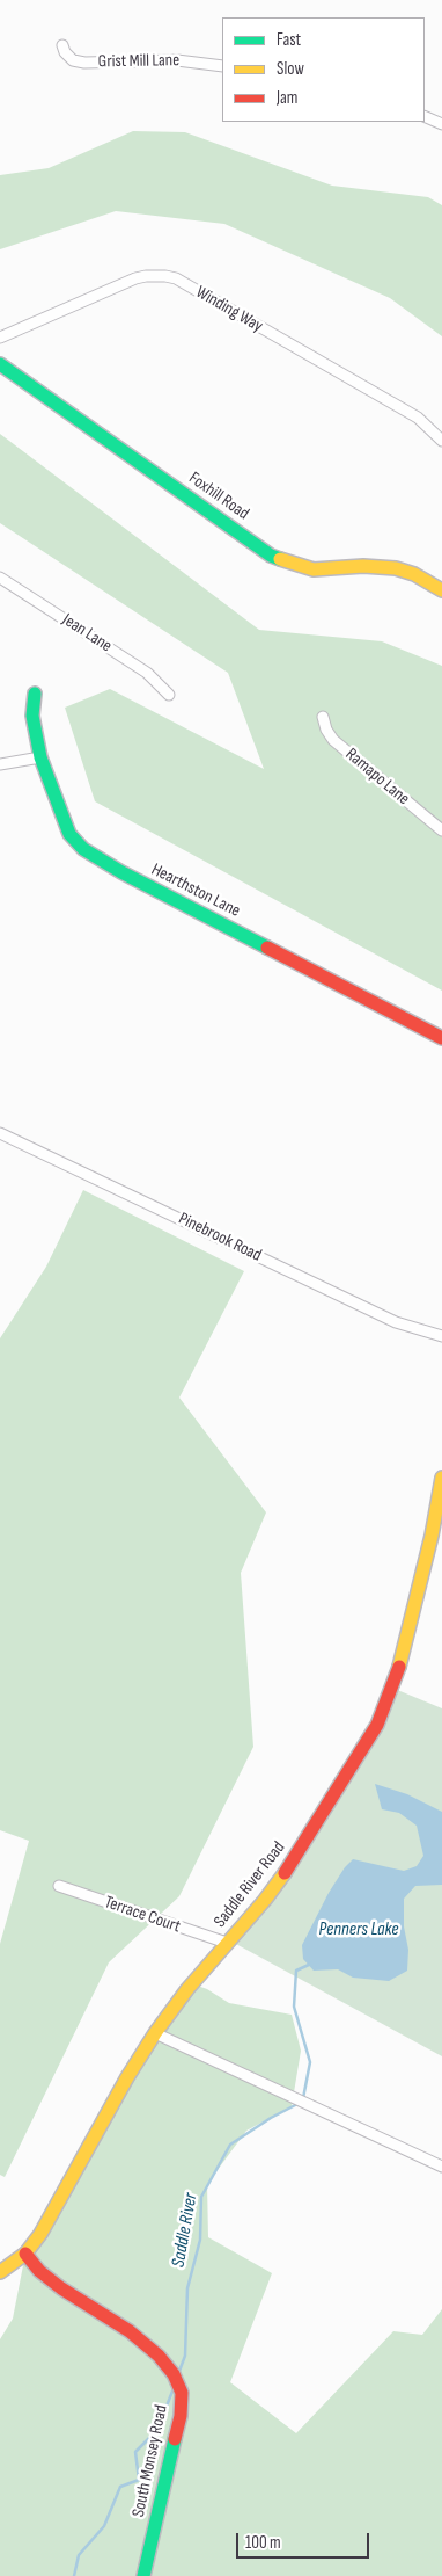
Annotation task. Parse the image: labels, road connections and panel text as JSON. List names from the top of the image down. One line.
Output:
{"streets":{"street":["Grist Mill Lane","Winding Way","Foxhill Road","Jean Lane","Ramapo Lane","Hearthston Lane","Pinebrook Road","Saddle River Road","Terrace Court","South Monsey Road"]},"crossings":[["Saddle River Road","Terrace Court"],["Saddle River Road","South Monsey Road"]],"water":["Penners Lake","Saddle River"],"legend":["Fast","Slow","Jam"],"scale_bar":"100 m"}
